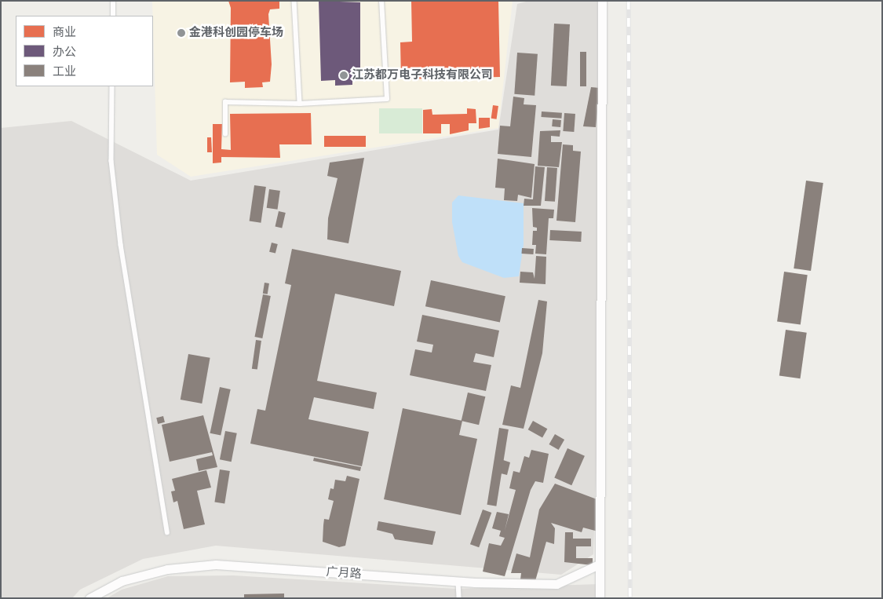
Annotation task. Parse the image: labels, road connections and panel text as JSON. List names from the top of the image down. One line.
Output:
{"streets":{"street":["广月路"]},"places":["金港科创园停车场","江苏都万电子科技有限公司"],"legend":["商业","办公","工业"]}
